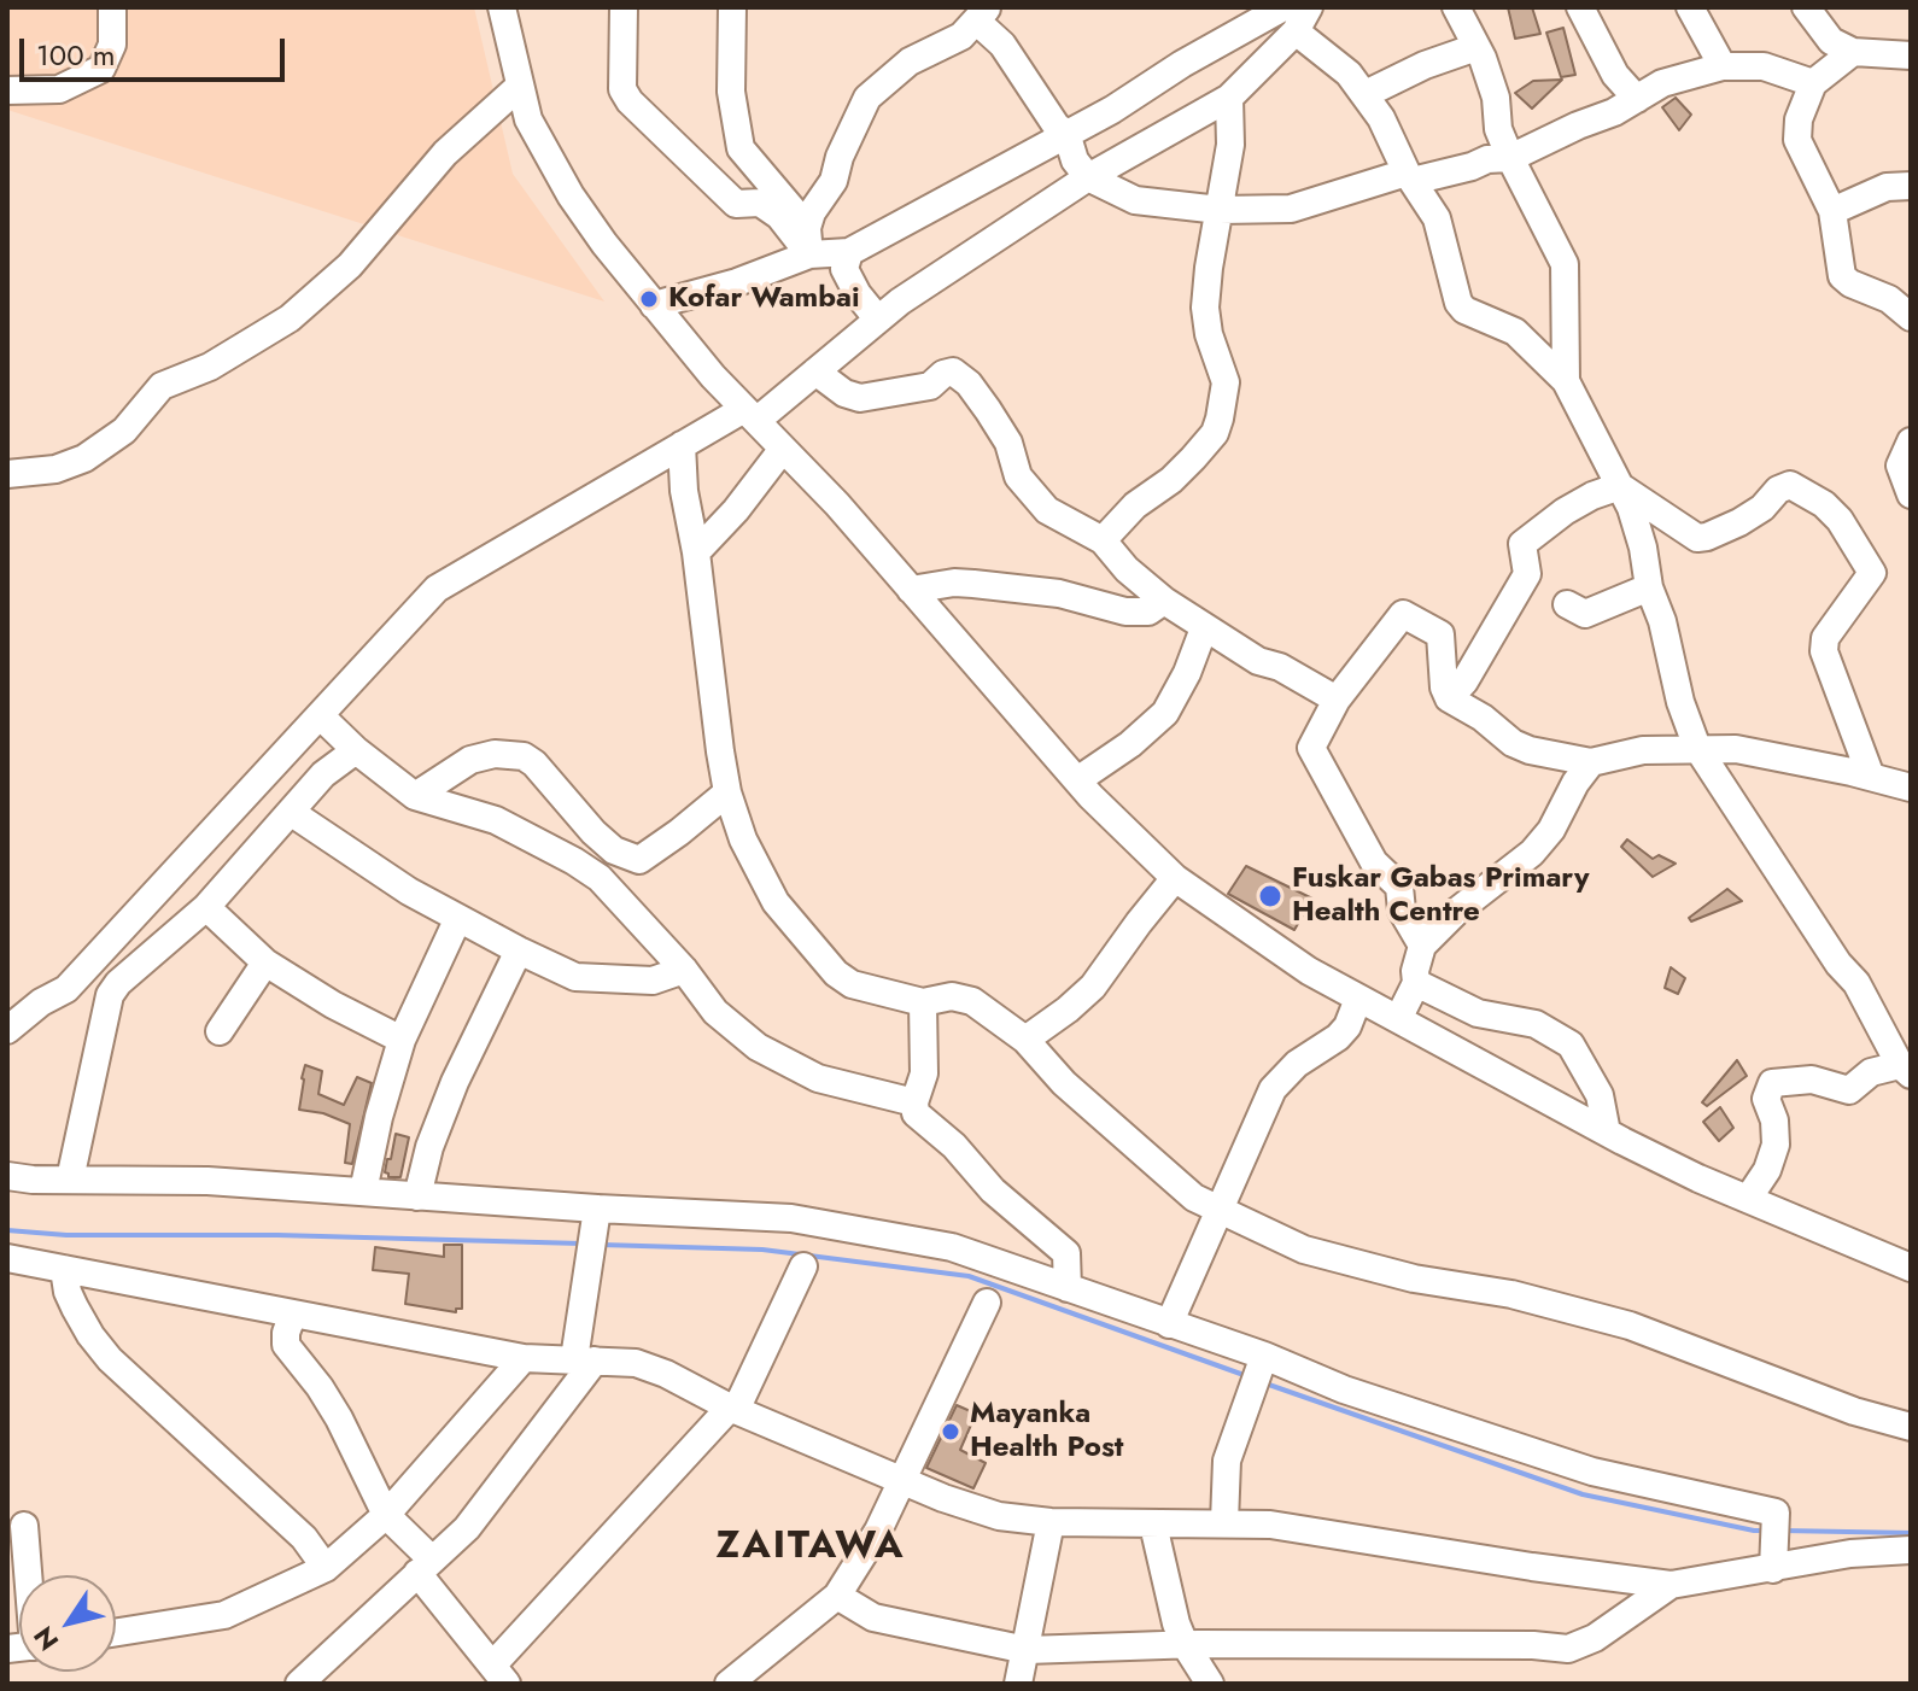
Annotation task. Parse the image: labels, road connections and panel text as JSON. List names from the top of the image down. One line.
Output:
{"districts":["ZAITAWA"],"places":["Kofar Wambai","Fuskar Gabas Primary Health Centre","Mayanka Health Post"],"scale_bar":"100 m","north":"bottom left"}
